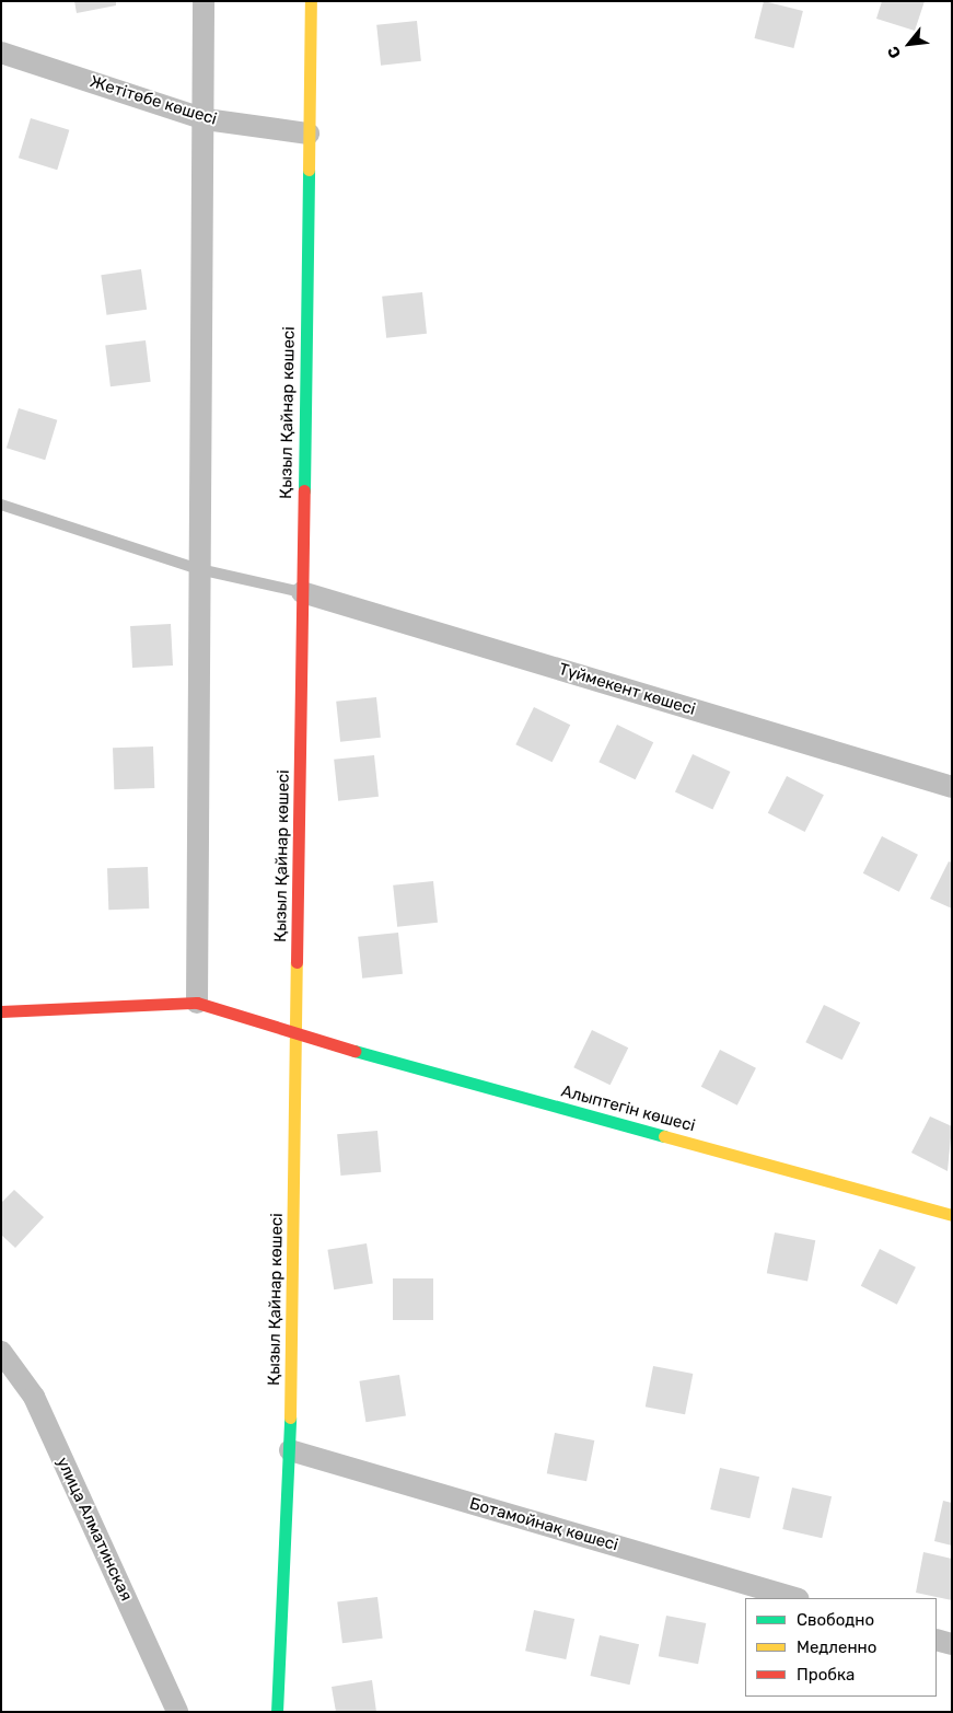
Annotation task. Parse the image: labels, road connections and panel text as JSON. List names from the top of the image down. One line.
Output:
{"streets":{"street":["Жетітөбе көшесі","Қызыл Қайнар көшесі","Түймекент көшесі","Алыптегін көшесі","Ботамойнақ көшесі","улица Алматинская"]},"crossings":[["Жетітөбе көшесі","Қызыл Қайнар көшесі"],["Қызыл Қайнар көшесі","Түймекент көшесі"],["Қызыл Қайнар көшесі","Алыптегін көшесі"],["Қызыл Қайнар көшесі","Ботамойнақ көшесі"]],"legend":["Свободно","Медленно","Пробка"],"north":"bottom left"}
